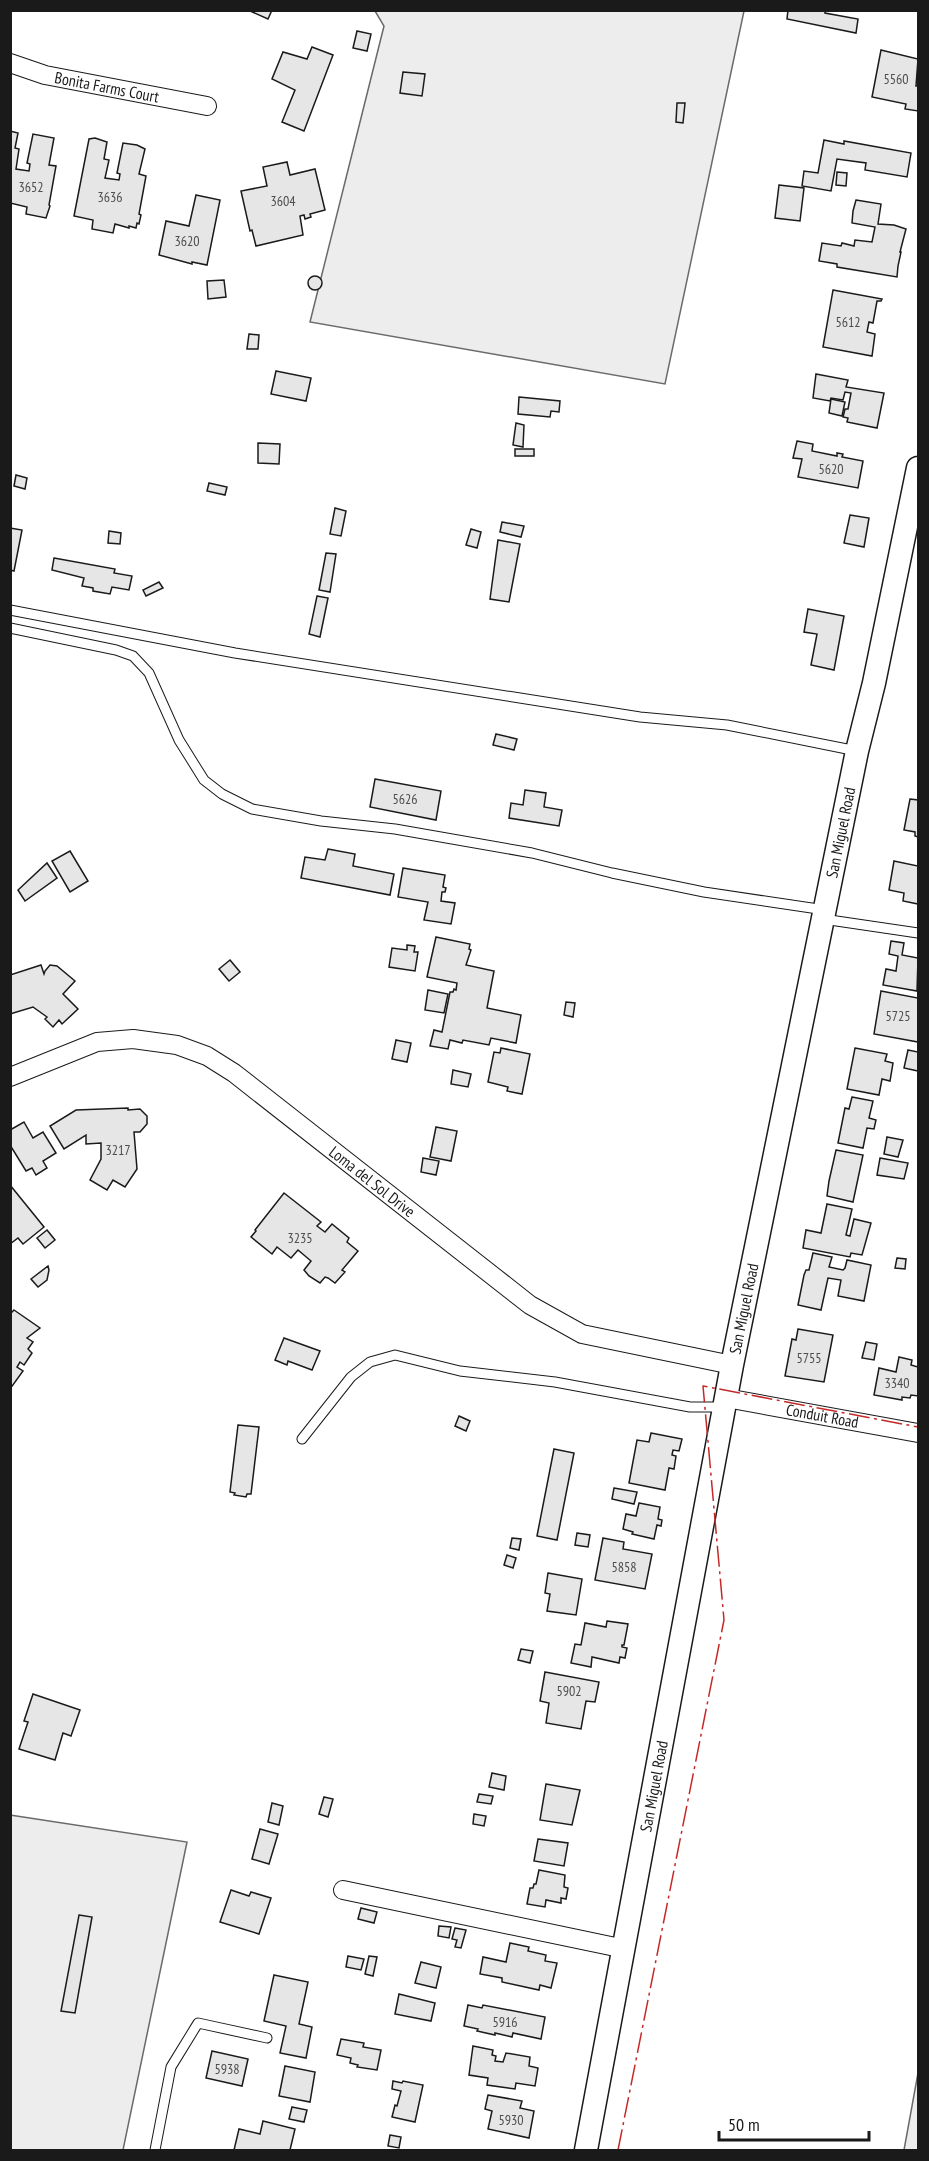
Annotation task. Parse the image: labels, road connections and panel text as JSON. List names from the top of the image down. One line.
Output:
{"streets":{"street":["Bonita Farms Court","San Miguel Road","Loma del Sol Drive","Conduit Road"]},"crossings":[["San Miguel Road","Loma del Sol Drive"],["San Miguel Road","Conduit Road"]],"house_numbers":["5560","3652","3636","3604","3620","5612","5620","5626","5725","3217","3235","5755","3340","5858","5902","5916","5938","5930"],"scale_bar":"50 m"}
